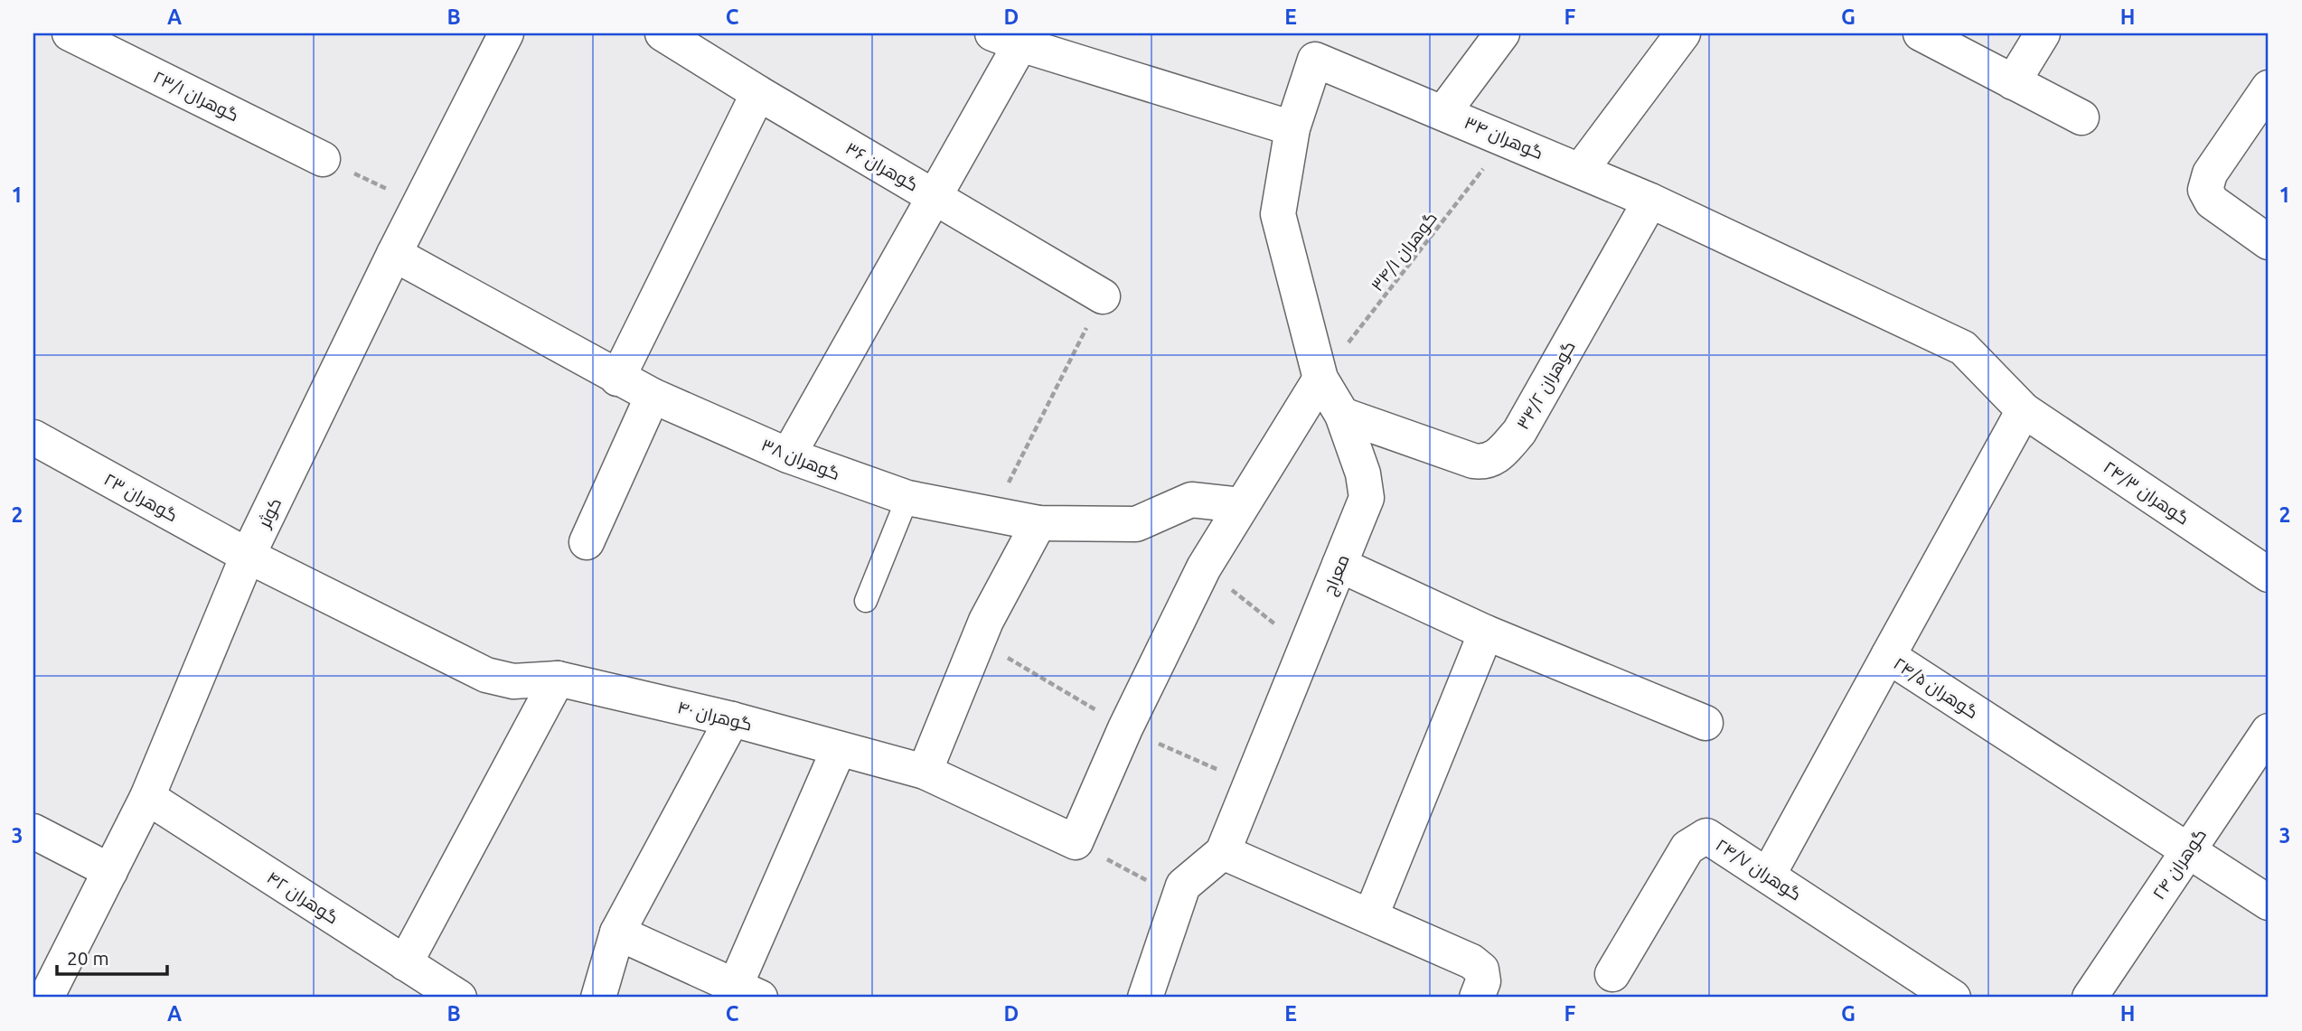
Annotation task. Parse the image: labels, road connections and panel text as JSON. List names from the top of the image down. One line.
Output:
{"streets":{"street":["گوهران ۲۳/۱","گوهران ۳۴","گوهران ۳۶","گوهران ۳۴/۲","گوهران ۳۸","گوهران ۲۴/۳","گوهران ۲۳","کوثر","معراج","گوهران ۲۴/۵","گوهران ۴۰","گوهران ۲۴","گوهران ۲۴/۷","گوهران ۴۲"],"path":["گوهران ۳۴/۱"]},"crossings":[["گوهران ۳۴","گوهران ۳۴/۱"],["گوهران ۳۴","گوهران ۳۴/۲"],["گوهران ۳۴","گوهران ۲۴/۳"],["گوهران ۳۴","معراج"],["گوهران ۳۴","گوهران ۲۴/۵"],["گوهران ۳۴/۱","معراج"],["گوهران ۳۴/۲","معراج"],["گوهران ۳۸","کوثر"],["گوهران ۲۴/۳","گوهران ۲۴/۵"],["گوهران ۲۳","کوثر"],["گوهران ۲۳","گوهران ۴۰"],["کوثر","گوهران ۴۰"],["کوثر","گوهران ۴۲"],["گوهران ۲۴/۵","گوهران ۲۴"]],"scale_bar":"20 m","grid":{"columns":["A","B","C","D","E","F","G","H"],"rows":["1","2","3"]}}
